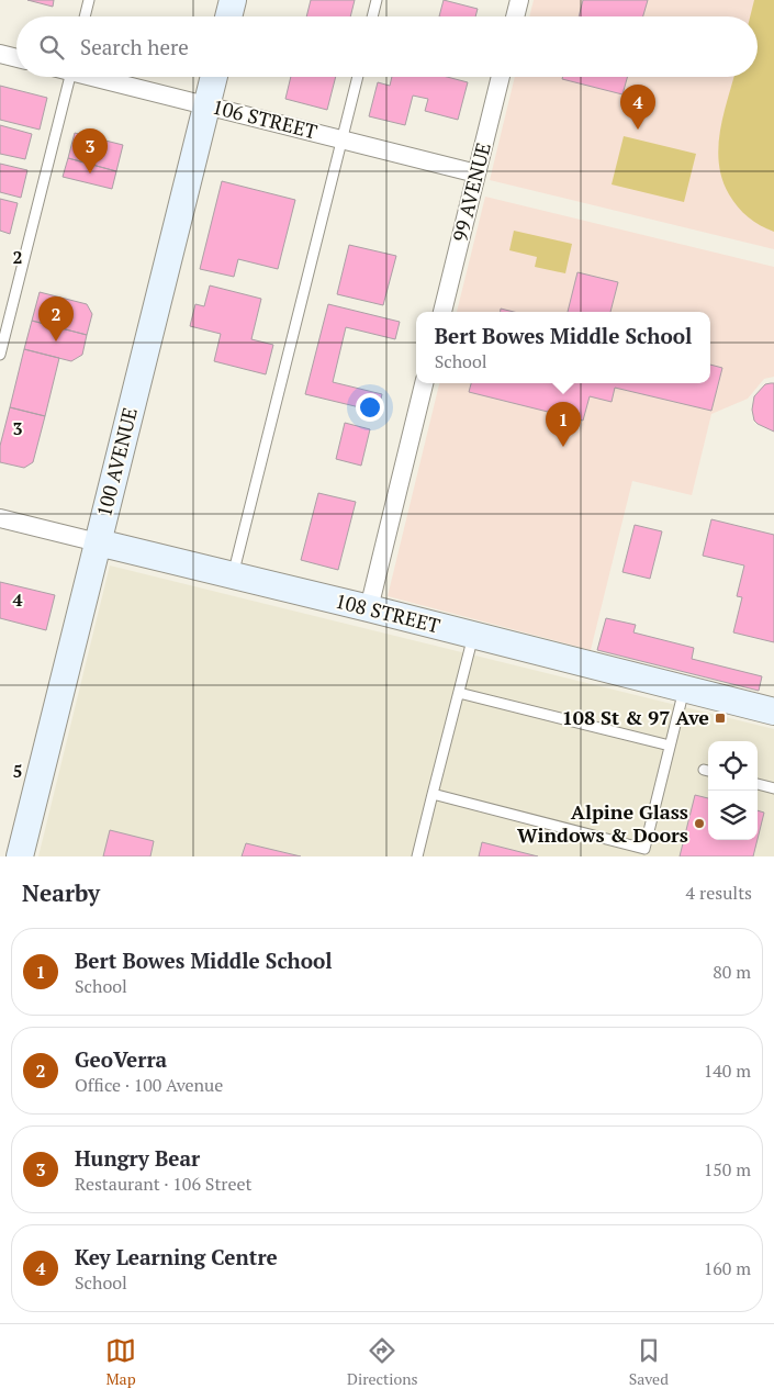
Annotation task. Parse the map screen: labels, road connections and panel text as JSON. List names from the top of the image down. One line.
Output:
{"streets":{"main road":["100 AVENUE","108 STREET"],"street":["106 STREET","99 AVENUE"]},"crossings":[["106 STREET","99 AVENUE"],["106 STREET","100 AVENUE"],["100 AVENUE","108 STREET"]],"places":{"transit":["108 St & 97 Ave"],"other":["Alpine Glass Windows & Doors"]},"page":{"search":"Search here","pins":["4","3","2","1"],"popup":["Bert Bowes Middle School","School"],"heading":["Nearby","4 results"],"list":[{"mark":"1","name":"Bert Bowes Middle School","note":"School","value":"80 m"},{"mark":"2","name":"GeoVerra","note":"Office · 100 Avenue","value":"140 m"},{"mark":"3","name":"Hungry Bear","note":"Restaurant · 106 Street","value":"150 m"},{"mark":"4","name":"Key Learning Centre","note":"School","value":"160 m"}],"nav":["Map","Directions","Saved"]},"grid":{"rows":["2","3","4","5"]}}
